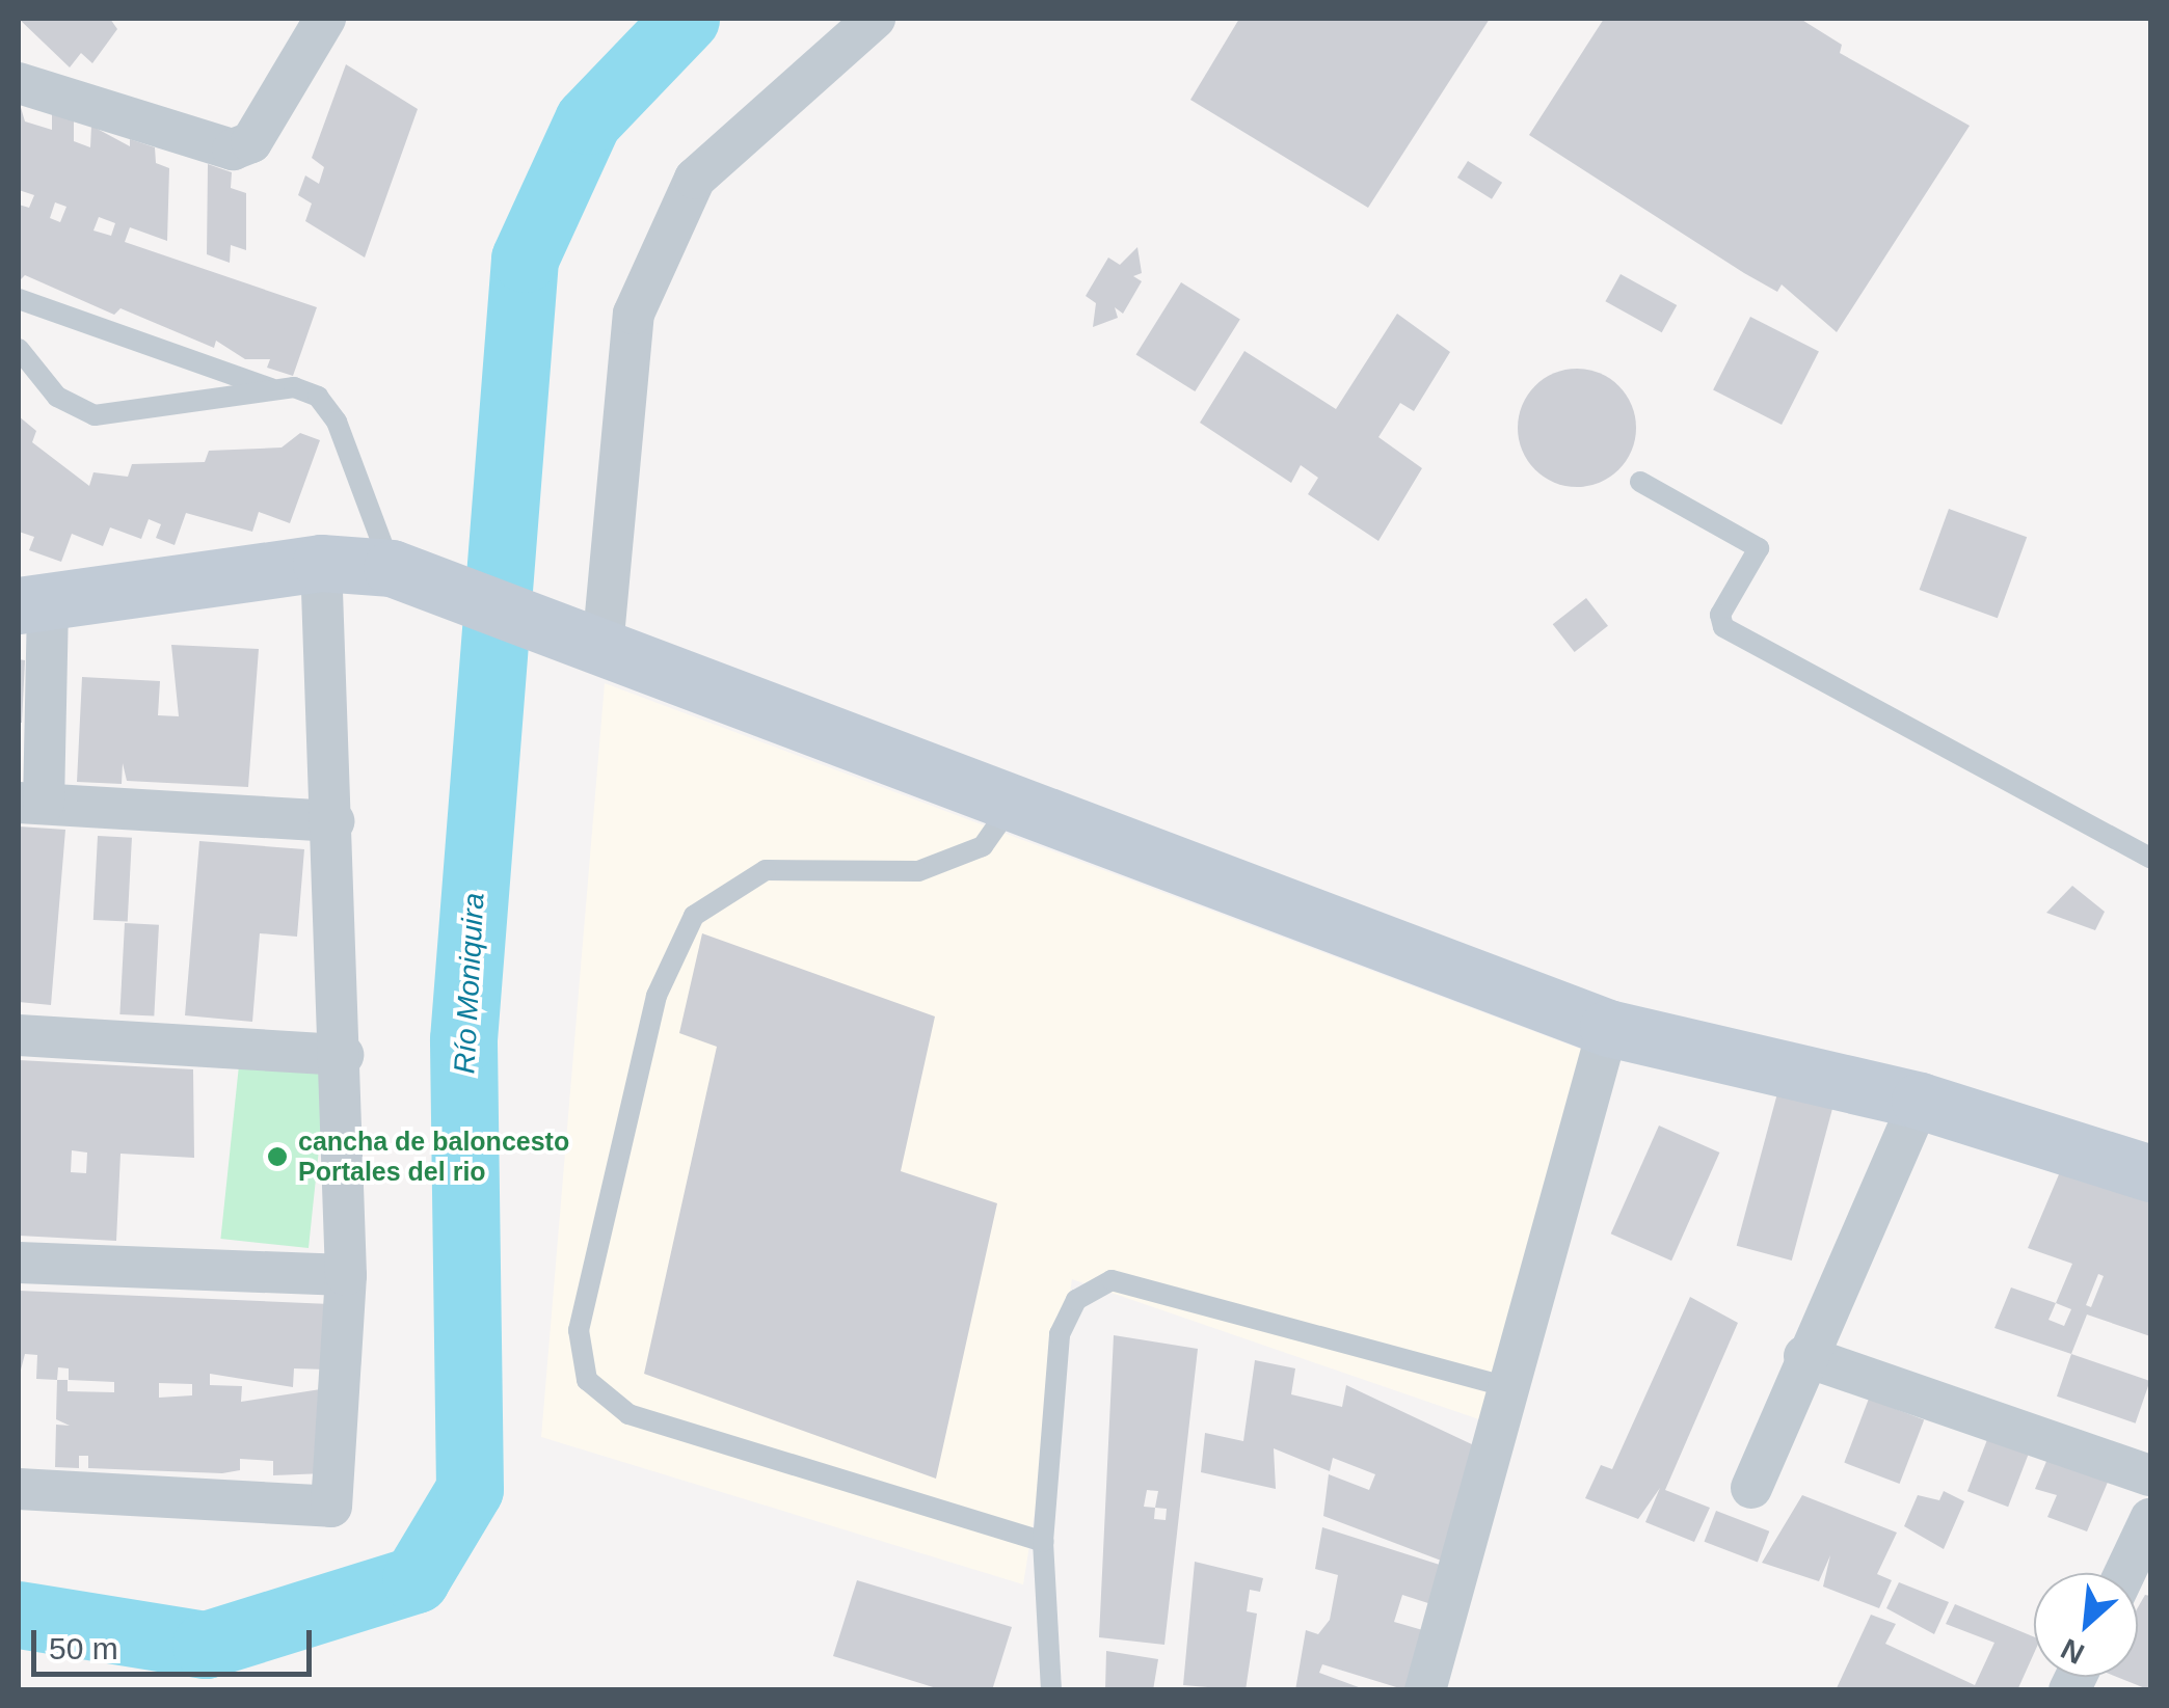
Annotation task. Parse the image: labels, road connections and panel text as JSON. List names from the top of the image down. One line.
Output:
{"water":["Río Moniquira"],"places":["cancha de baloncesto Portales del rio"],"scale_bar":"50 m","north":"bottom left"}
